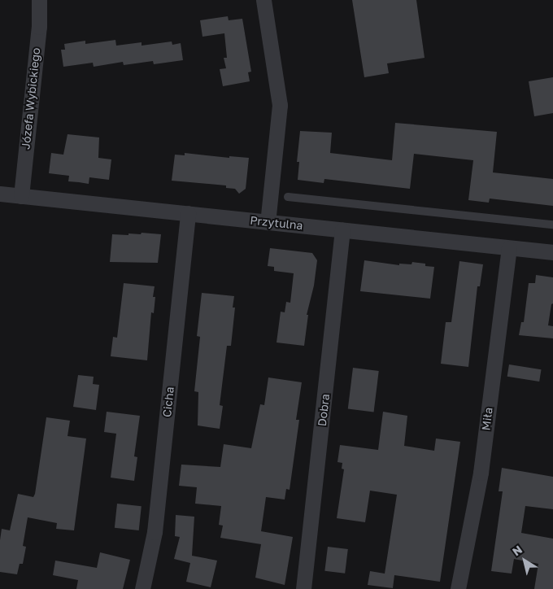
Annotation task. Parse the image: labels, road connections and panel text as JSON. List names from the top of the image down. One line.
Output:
{"streets":{"street":["Józefa Wybickiego","Przytulna","Cicha","Dobra","Miła"]},"crossings":[["Józefa Wybickiego","Przytulna"],["Przytulna","Cicha"],["Przytulna","Dobra"],["Przytulna","Miła"]],"north":"top left"}
